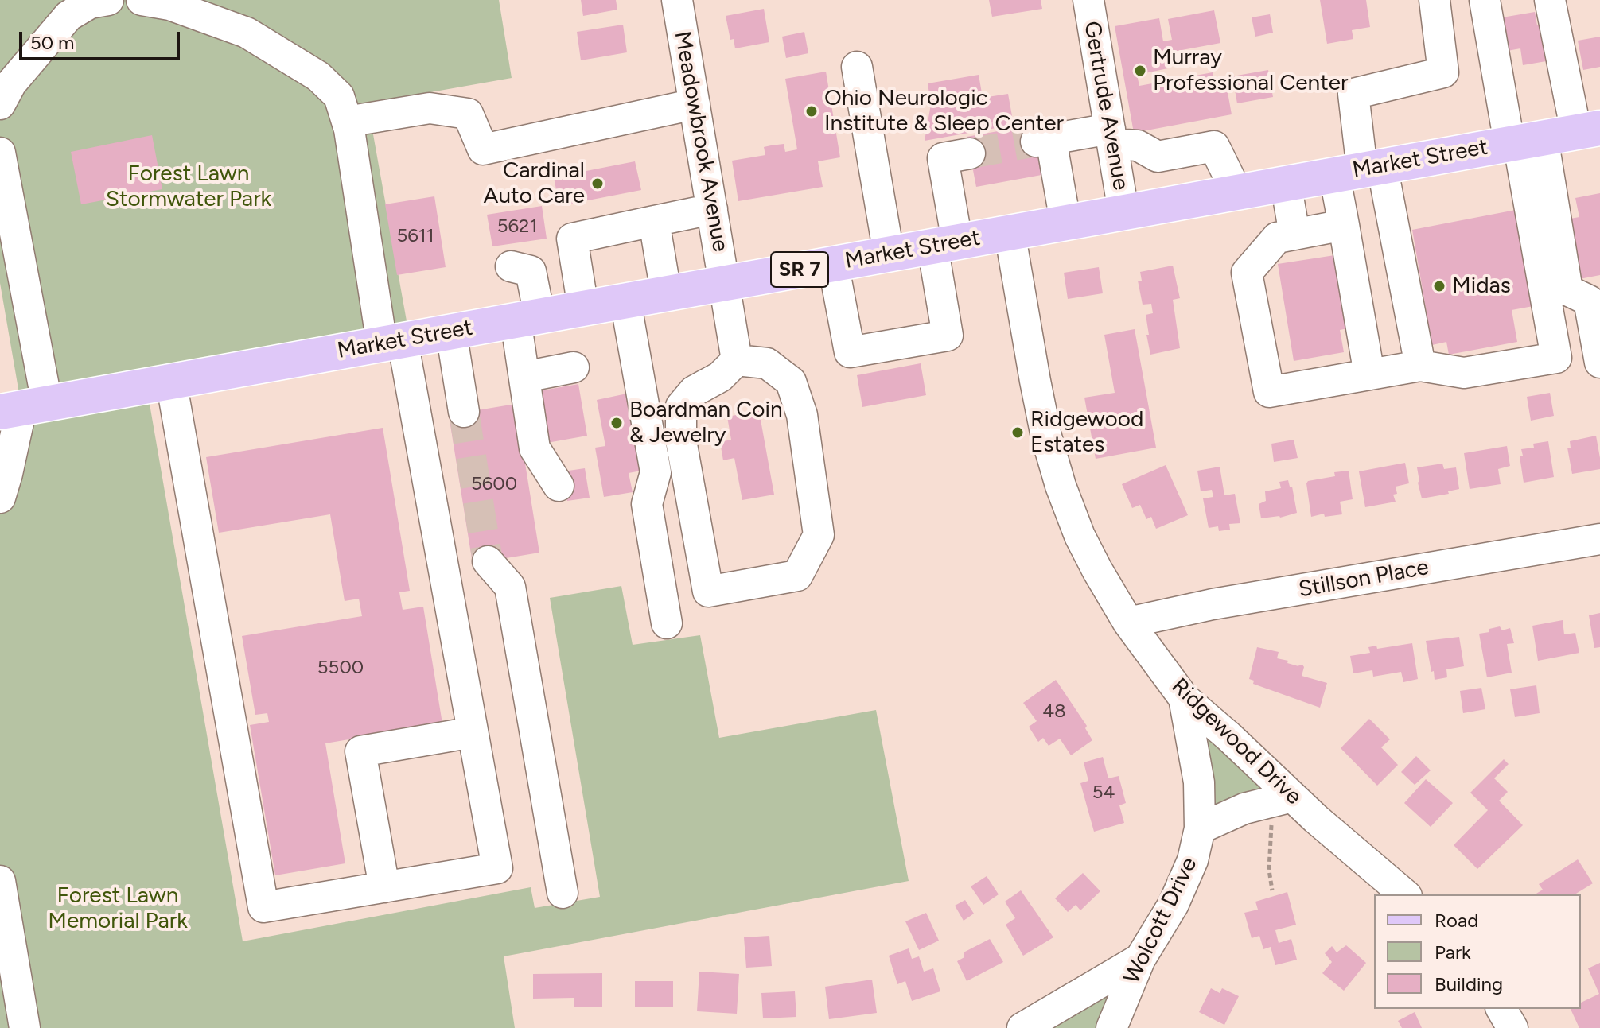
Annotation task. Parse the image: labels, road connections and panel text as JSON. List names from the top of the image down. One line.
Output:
{"streets":{"main road":["Market Street","SR 7"],"street":["Gertrude Avenue","Meadowbrook Avenue","Stillson Place","Ridgewood Drive","Wolcott Drive"]},"crossings":[["Gertrude Avenue","Market Street"],["Meadowbrook Avenue","Market Street"],["Market Street","Ridgewood Drive"],["Stillson Place","Ridgewood Drive"],["Ridgewood Drive","Wolcott Drive"]],"parks":["Forest Lawn Stormwater Park","Forest Lawn Memorial Park"],"places":["Murray Professional Center","Ohio Neurologic Institute & Sleep Center","Cardinal Auto Care","Midas","Boardman Coin & Jewelry","Ridgewood Estates"],"house_numbers":["5621","5611","5600","5500","48","54"],"legend":["Road","Park","Building"],"scale_bar":"50 m"}
